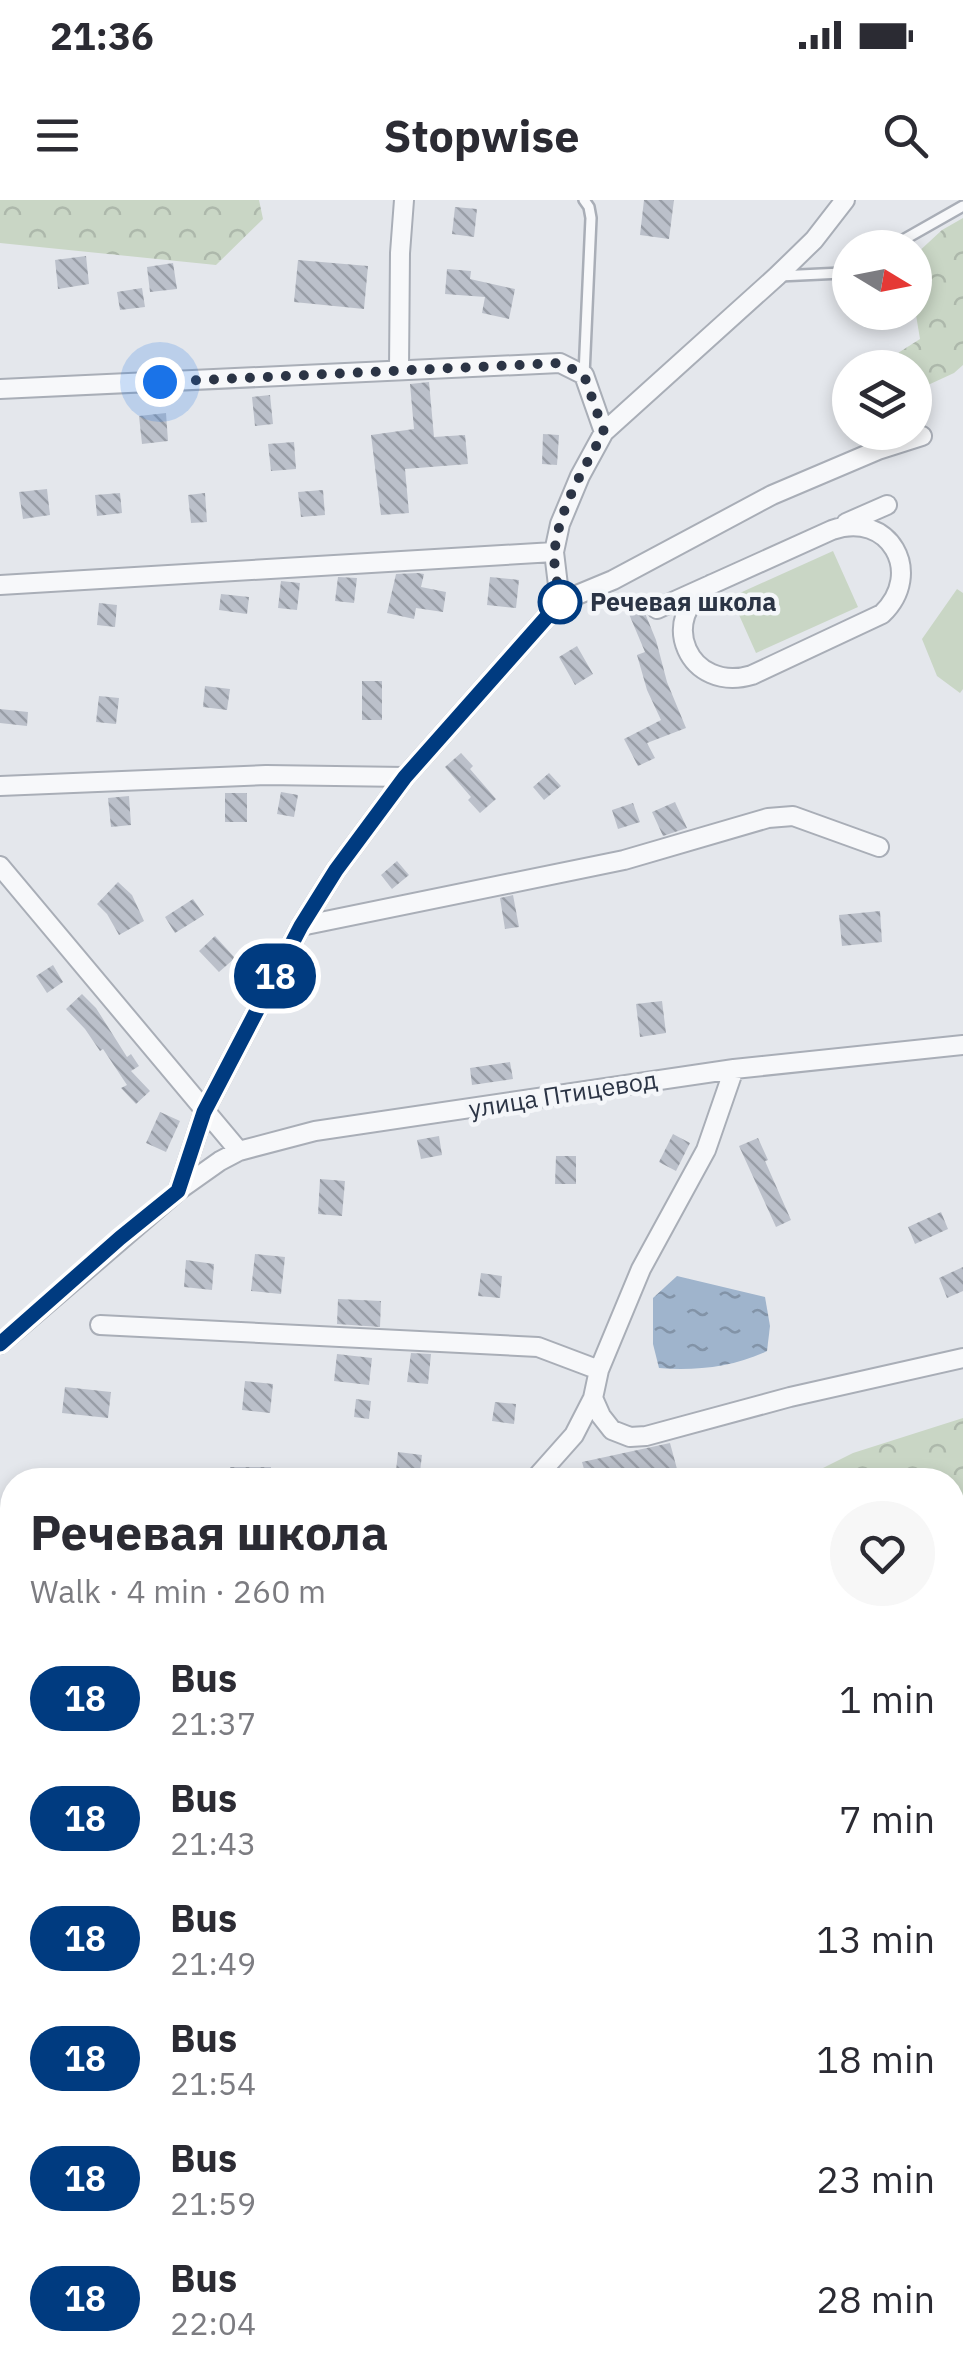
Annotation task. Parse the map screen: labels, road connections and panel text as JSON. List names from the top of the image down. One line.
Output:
{"streets":{"street":["улица Птицевод"]},"places":["Речевая школа"],"lines":["bus line 18"],"north":"right","page":{"status":"21:36","header":"Stopwise","on_map":"18","heading":["Речевая школа","Walk · 4 min · 260 m"],"list":[{"mark":"18","name":"Bus","note":"21:37","value":"1 min"},{"mark":"18","name":"Bus","note":"21:43","value":"7 min"},{"mark":"18","name":"Bus","note":"21:49","value":"13 min"},{"mark":"18","name":"Bus","note":"21:54","value":"18 min"},{"mark":"18","name":"Bus","note":"21:59","value":"23 min"},{"mark":"18","name":"Bus","note":"22:04","value":"28 min"}]}}
